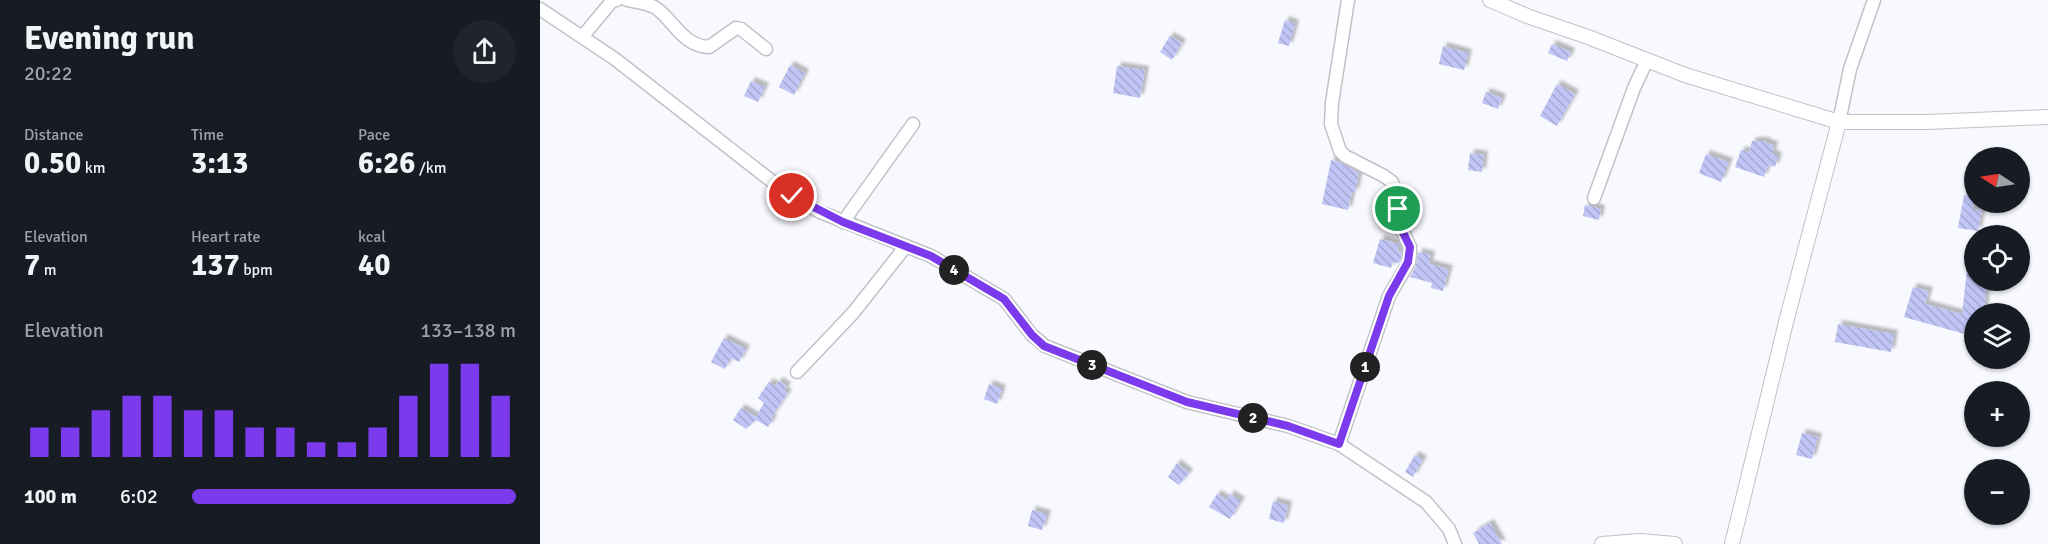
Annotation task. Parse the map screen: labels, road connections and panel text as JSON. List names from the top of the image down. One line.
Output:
{"north":"left","page":{"heading":["Evening run","20:22"],"stats":[["Distance","0.50 km"],["Time","3:13"],["Pace","6:26 /km"],["Elevation","7 m"],["Heart rate","137 bpm"],["kcal","40"]],"map_buttons":["+","−"],"pins":["4","3","1","2"],"chart":["Elevation","133–138 m"],"list":[{"name":"100 m","note":"6:02"}]}}
